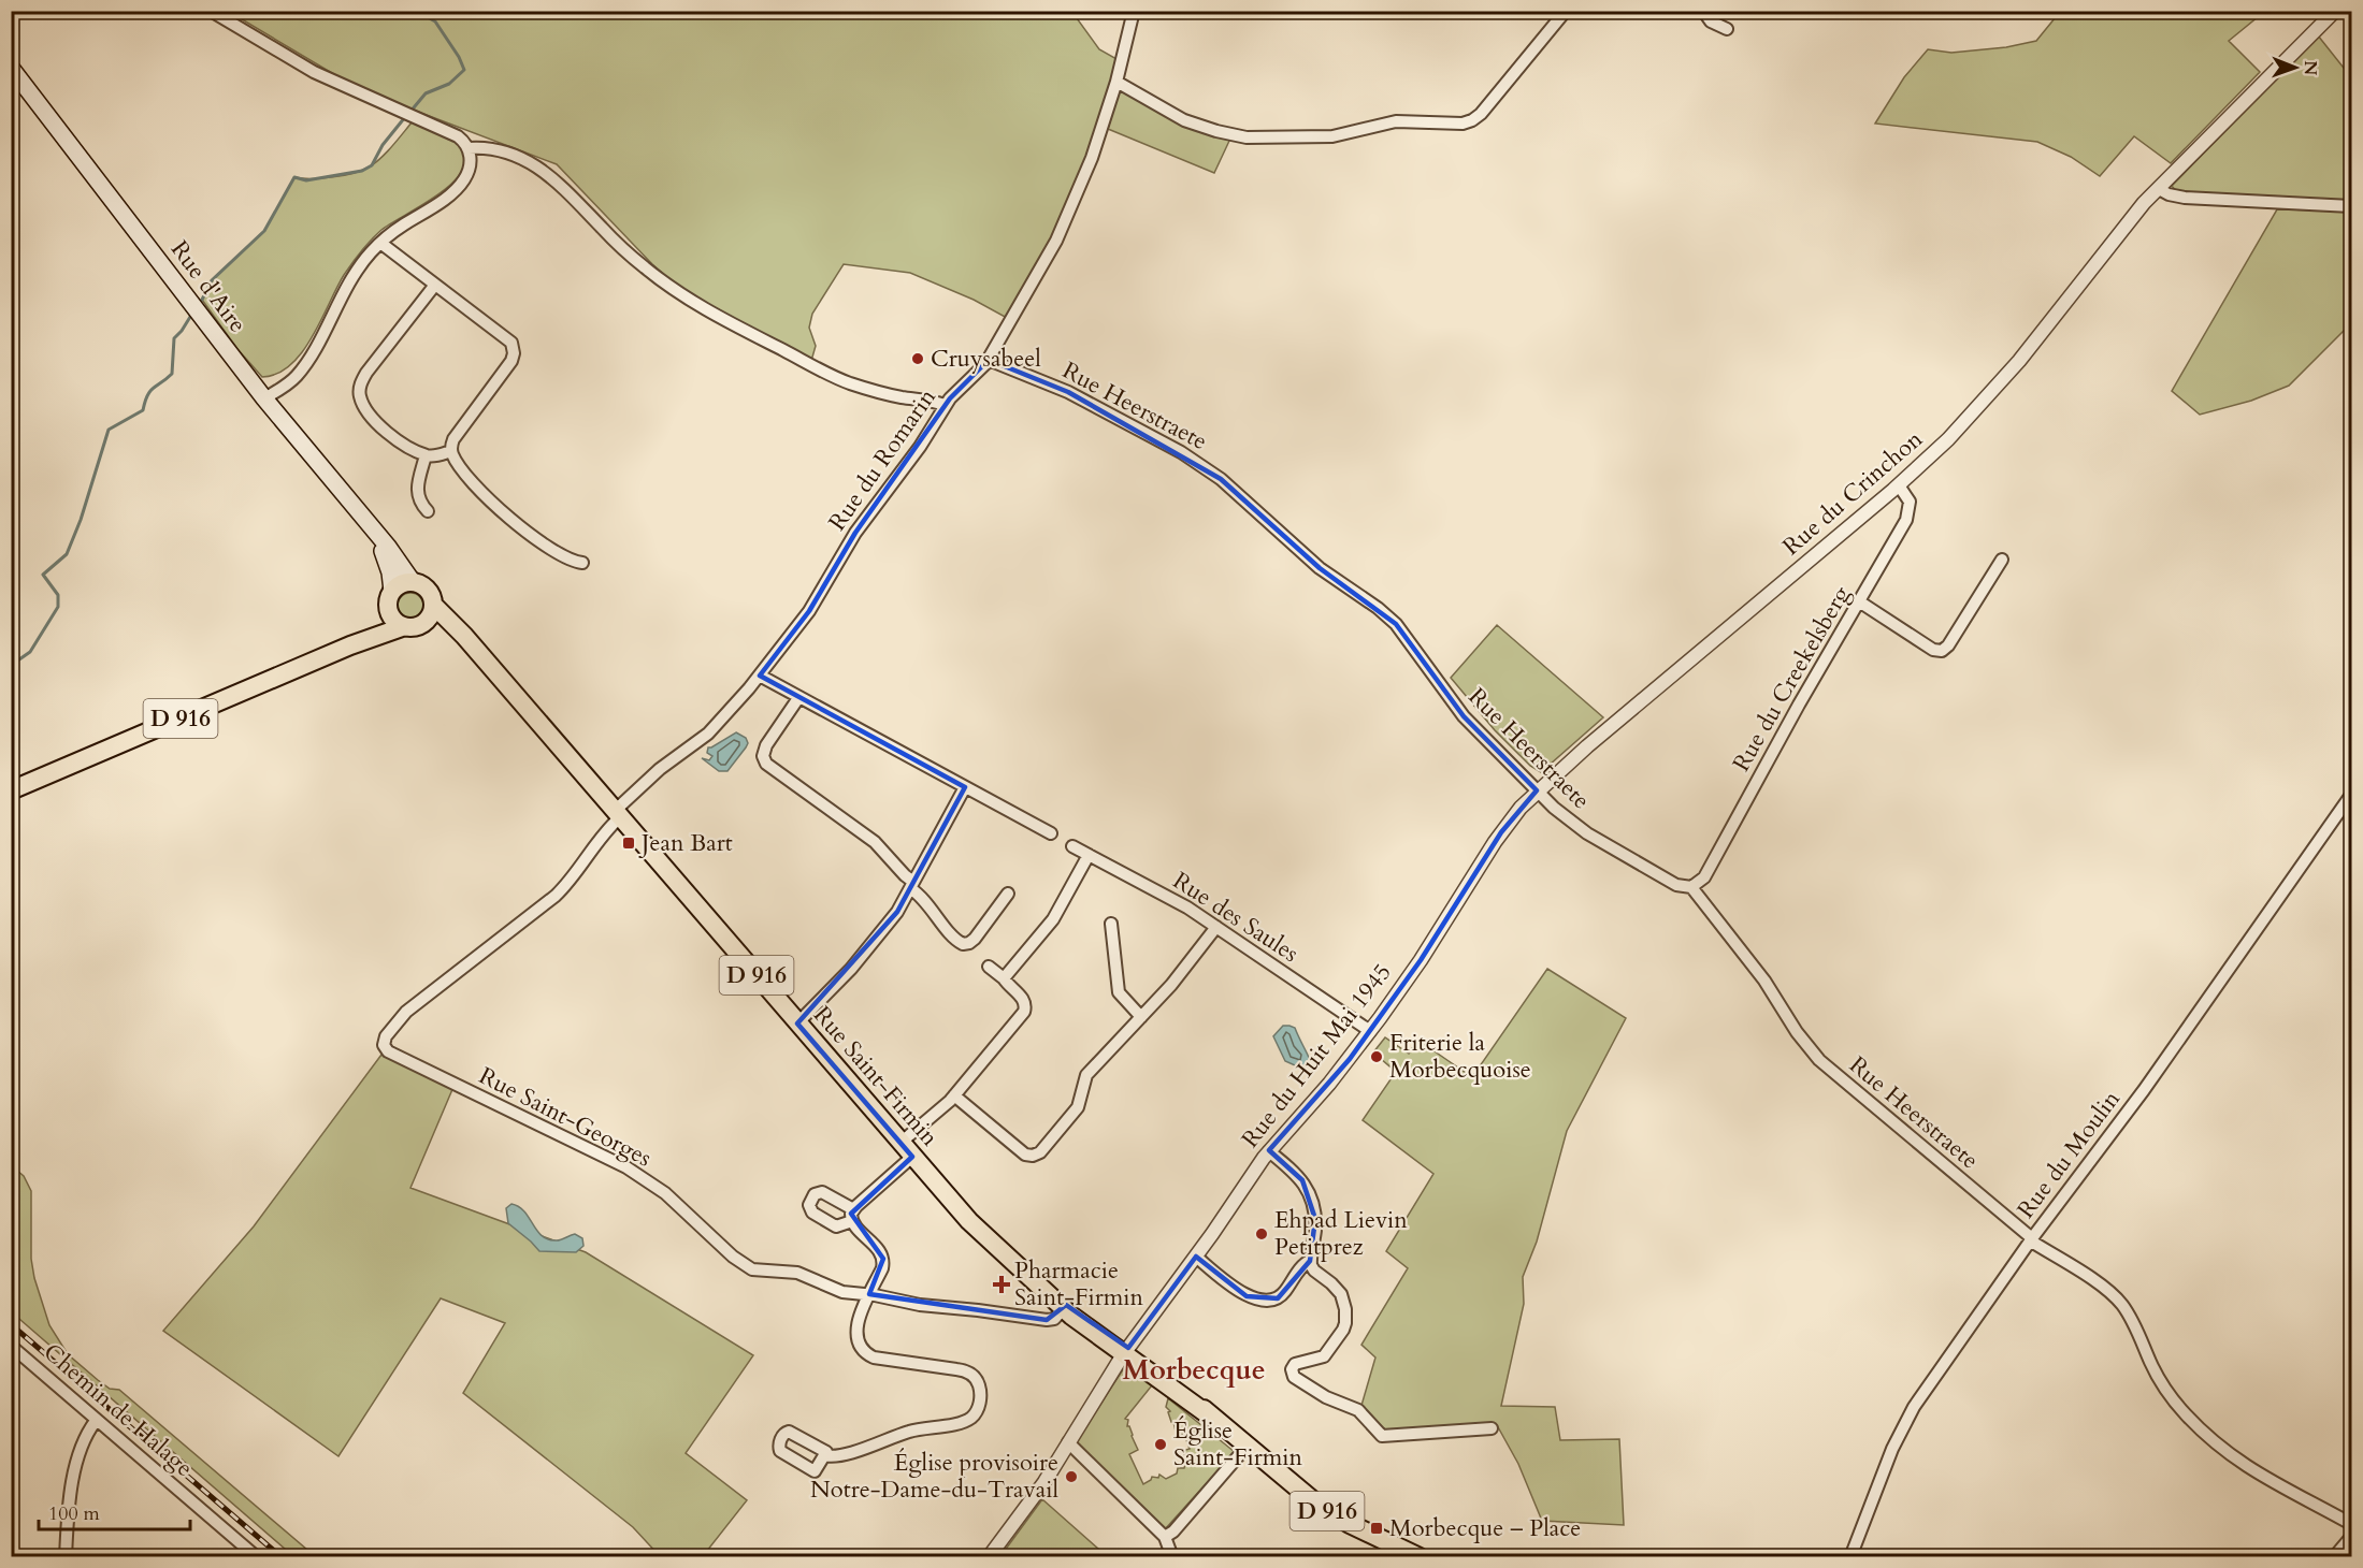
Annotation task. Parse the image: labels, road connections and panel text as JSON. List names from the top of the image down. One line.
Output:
{"streets":{"main road":["Rue d'Aire","D 916","Rue Saint-Firmin"],"street":["Rue Heerstraete","Rue du Romarin","Rue du Crinchon","Rue du Creekelsberg","Rue des Saules","Rue du Huit Mai 1945","Rue Saint-Georges","Rue du Moulin","Chemin de Halage"]},"crossings":[["Rue d'Aire","D 916"],["Rue d'Aire","Rue Saint-Firmin"],["Rue Heerstraete","Rue du Romarin"],["Rue Heerstraete","Rue du Crinchon"],["Rue Heerstraete","Rue du Creekelsberg"],["Rue Heerstraete","Rue du Huit Mai 1945"],["Rue Heerstraete","Rue du Moulin"],["Rue du Romarin","Rue Saint-Firmin"],["Rue du Romarin","Rue Saint-Georges"],["Rue du Crinchon","Rue du Creekelsberg"],["Rue du Crinchon","Rue du Huit Mai 1945"],["D 916","Rue du Huit Mai 1945"],["D 916","Rue Saint-Firmin"],["Rue des Saules","Rue du Huit Mai 1945"],["Rue du Huit Mai 1945","Rue Saint-Firmin"],["Rue Saint-Firmin","Rue Saint-Georges"]],"districts":["Morbecque"],"places":{"other":["Cruysabeel","Friterie la Morbecquoise","Ehpad Lievin Petitprez","Église Saint-Firmin","Église provisoire Notre-Dame-du-Travail"],"transit":["Jean Bart","Morbecque – Place"],"health":["Pharmacie Saint-Firmin"]},"scale_bar":"100 m","north":"right"}
